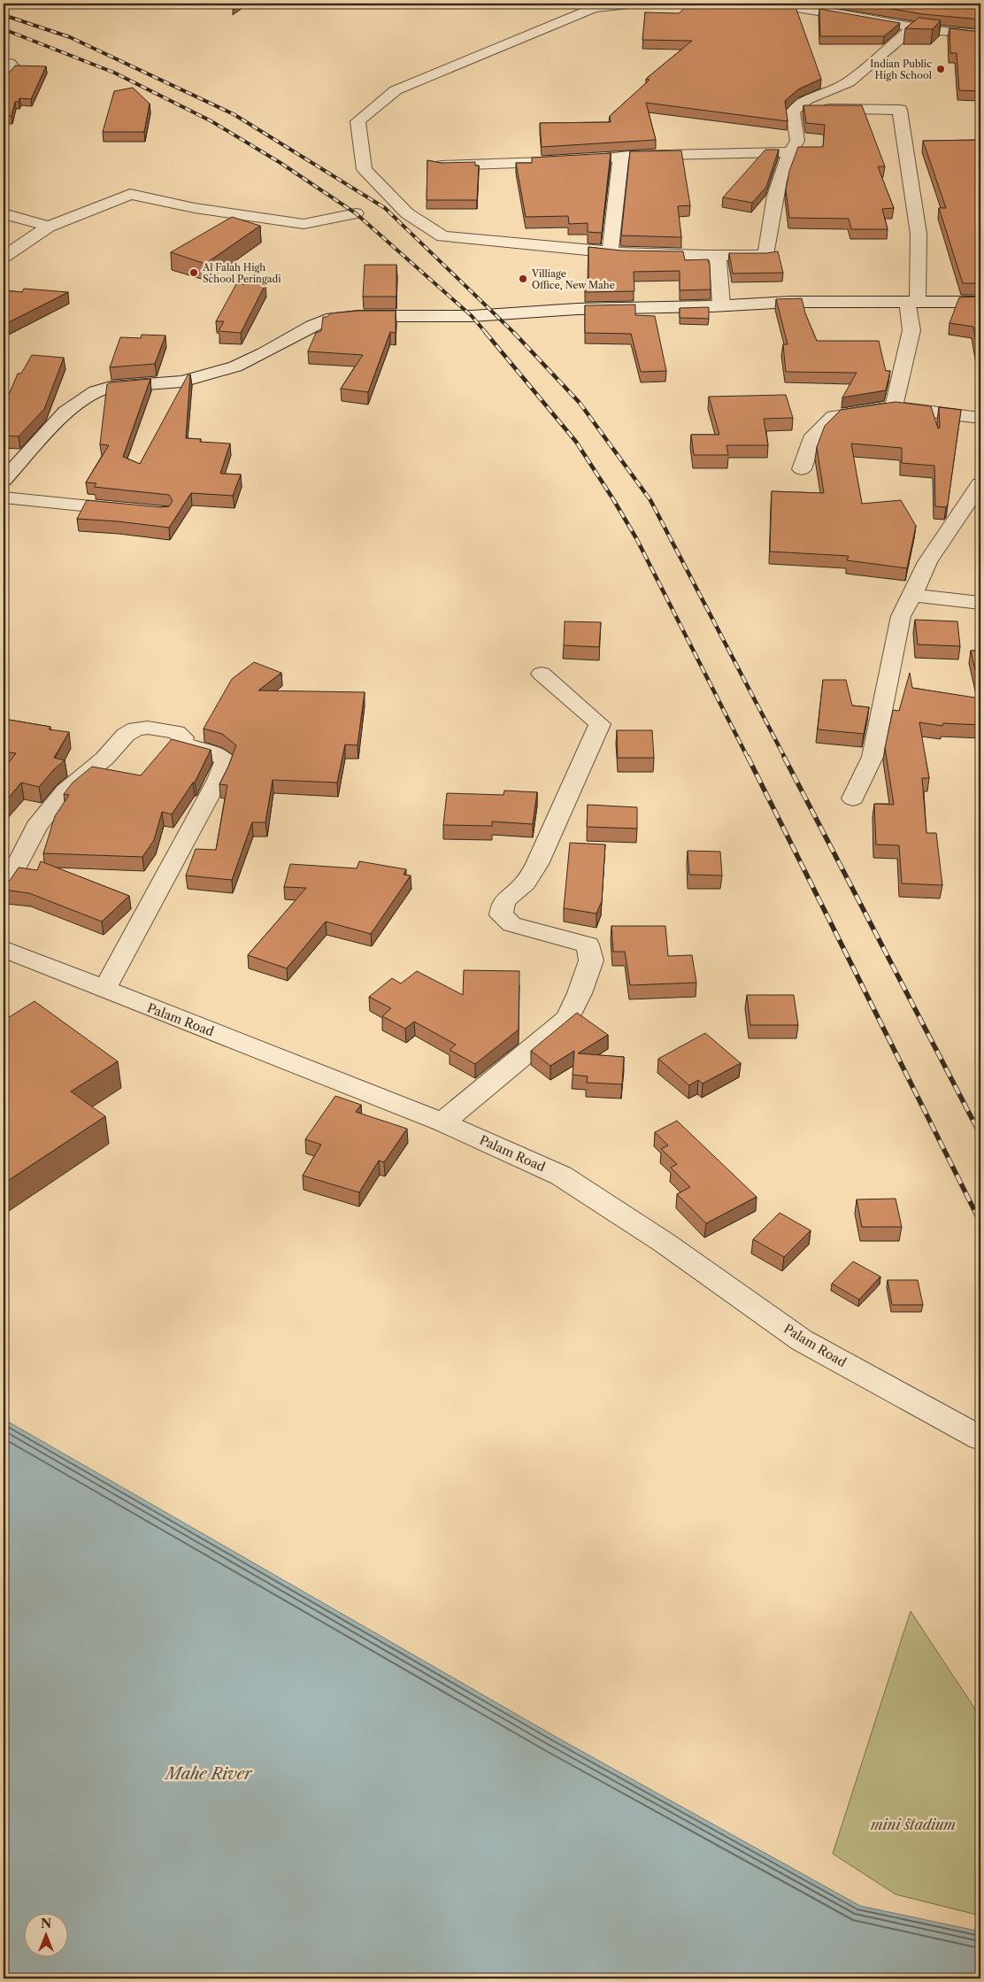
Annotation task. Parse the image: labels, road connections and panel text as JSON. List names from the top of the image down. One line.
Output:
{"streets":{"street":["Palam Road"]},"water":["Mahe River"],"parks":["mini stadium"],"places":["Indian Public High School","Al Falah High School Peringadi","Villiage Office, New Mahe"],"north":"top"}
